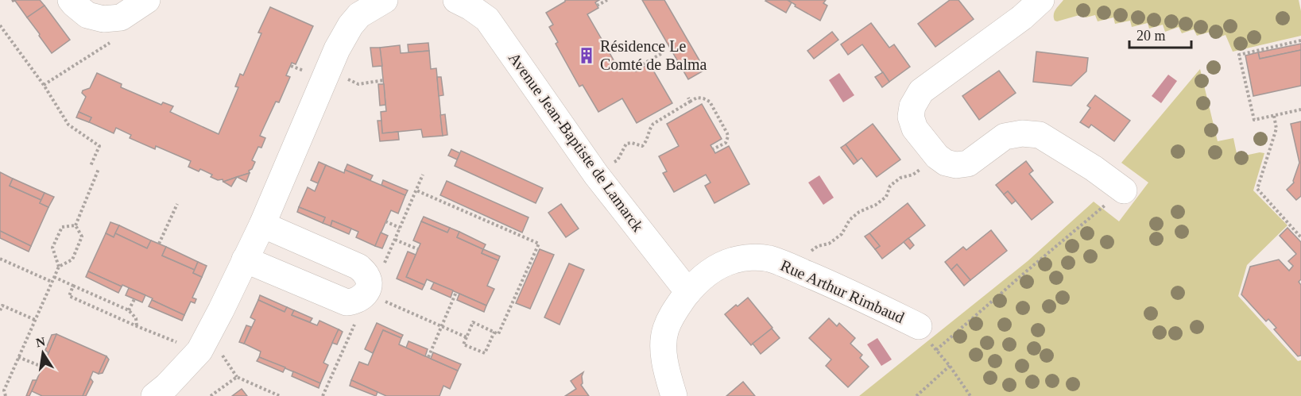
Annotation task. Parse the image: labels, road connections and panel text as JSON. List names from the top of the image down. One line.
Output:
{"streets":{"street":["Avenue Jean-Baptiste de Lamarck","Rue Arthur Rimbaud"]},"crossings":[["Avenue Jean-Baptiste de Lamarck","Rue Arthur Rimbaud"]],"places":{"building":["Résidence Le Comté de Balma"]},"scale_bar":"20 m","north":"top"}
